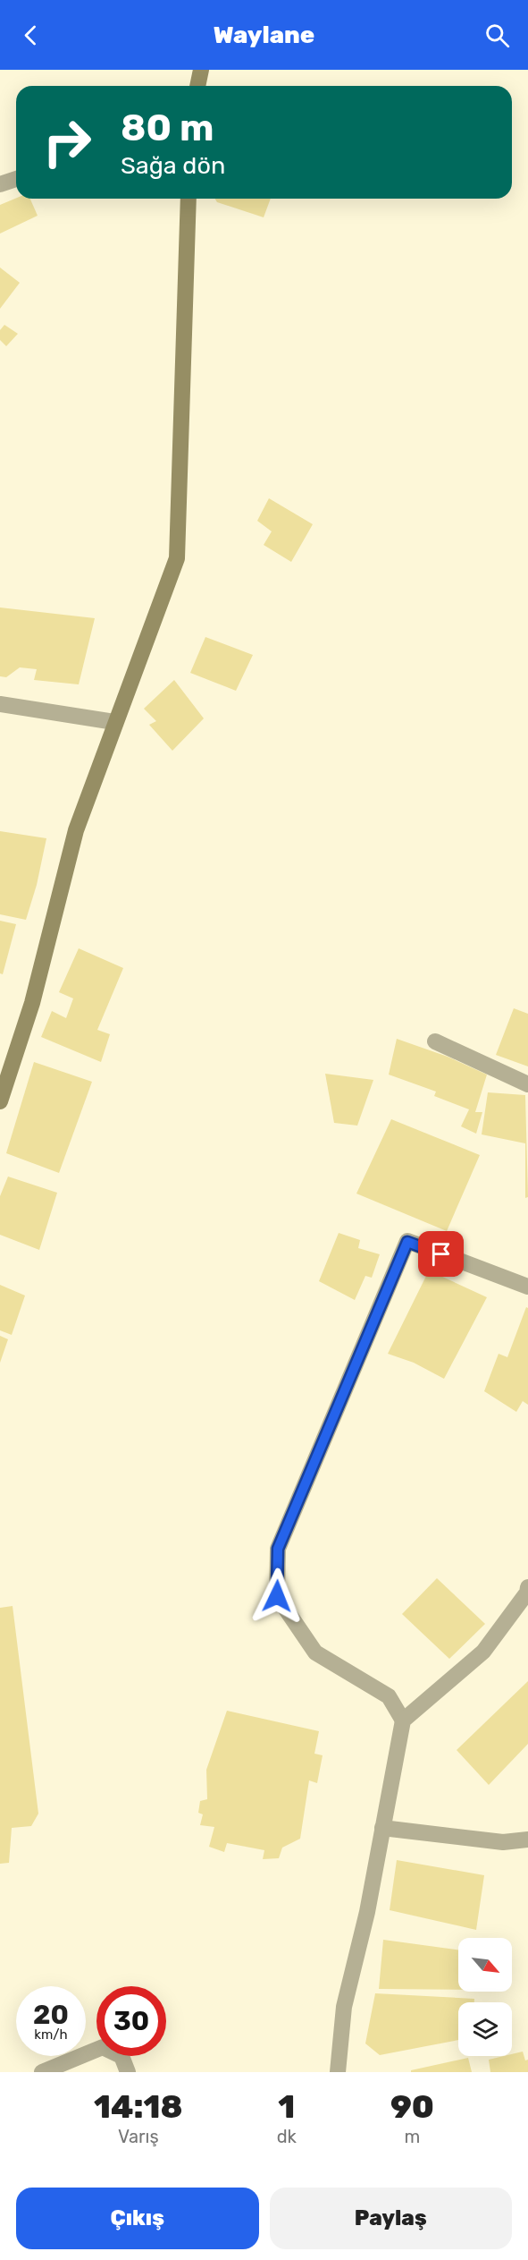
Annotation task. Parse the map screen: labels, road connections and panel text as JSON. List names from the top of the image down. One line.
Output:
{"north":"bottom right","page":{"header":"Waylane","turn":["80 m","Sağa dön"],"speed":"20 km/h","limit":"30","eta":["14:18","Varış","1","dk","90","m"],"buttons":["Çıkış","Paylaş"]}}
